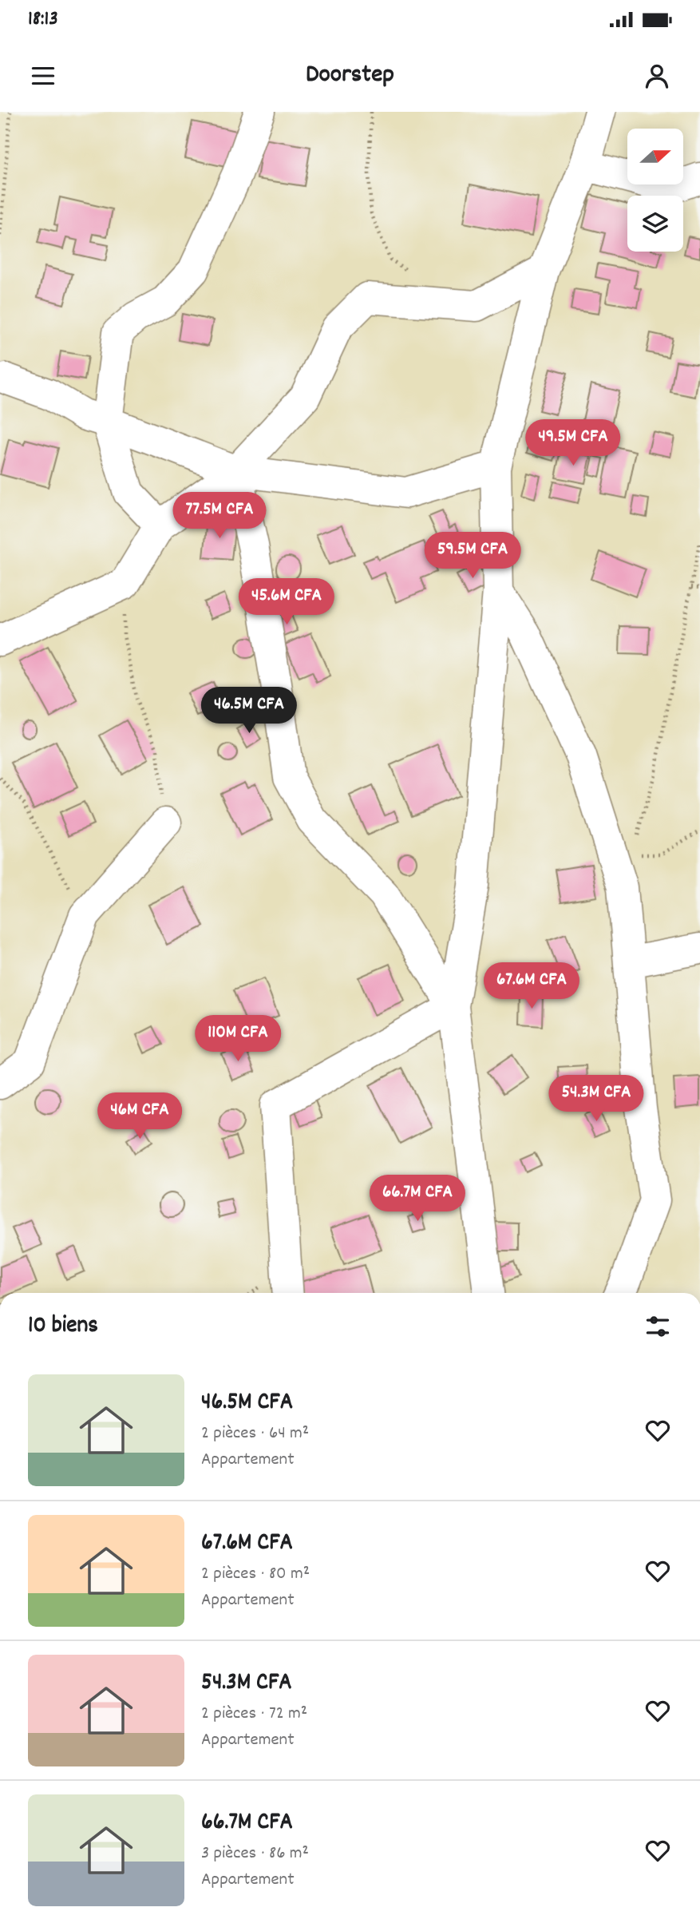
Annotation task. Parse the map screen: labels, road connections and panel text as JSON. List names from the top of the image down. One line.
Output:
{"north":"right","page":{"status":"18:13","header":"Doorstep","price":["49.5M CFA","77.5M CFA","59.5M CFA","45.6M CFA","46.5M CFA","67.6M CFA","110M CFA","54.3M CFA","46M CFA","66.7M CFA"],"heading":"10 biens","list":[{"name":"46.5M CFA","note":"2 pièces · 64 m² · Appartement"},{"name":"67.6M CFA","note":"2 pièces · 80 m² · Appartement"},{"name":"54.3M CFA","note":"2 pièces · 72 m² · Appartement"},{"name":"66.7M CFA","note":"3 pièces · 86 m² · Appartement"}]}}
